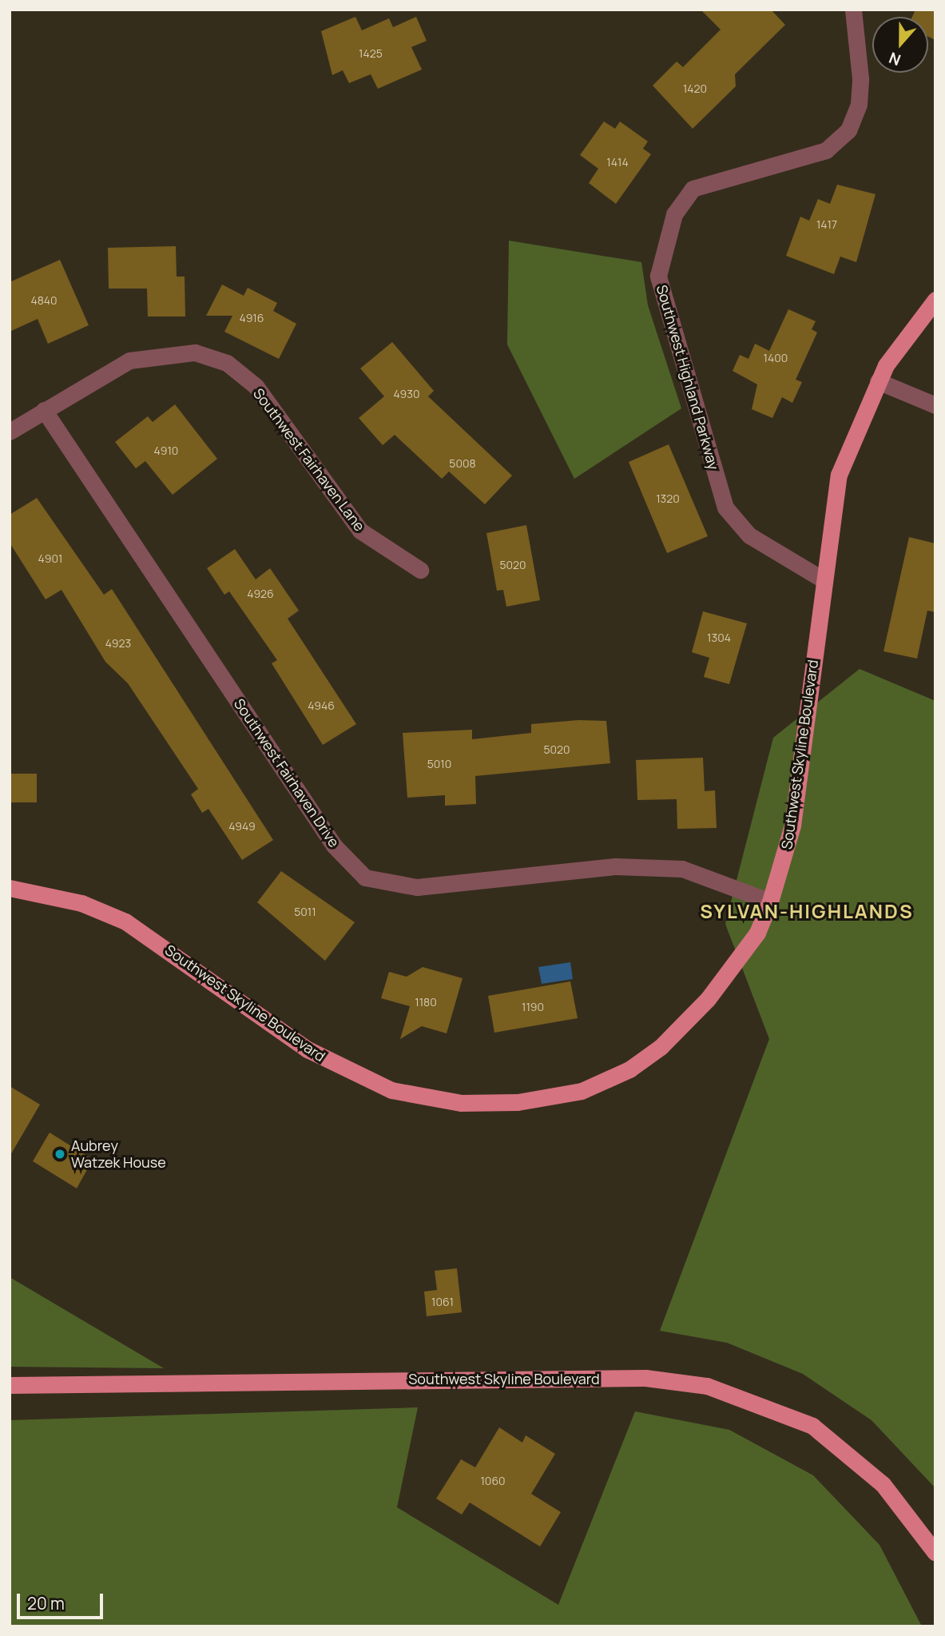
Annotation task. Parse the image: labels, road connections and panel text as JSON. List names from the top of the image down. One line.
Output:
{"streets":{"main road":["Southwest Skyline Boulevard"],"street":["Southwest Highland Parkway","Southwest Fairhaven Lane","Southwest Fairhaven Drive"]},"crossings":[["Southwest Highland Parkway","Southwest Skyline Boulevard"],["Southwest Fairhaven Lane","Southwest Fairhaven Drive"],["Southwest Skyline Boulevard","Southwest Fairhaven Drive"]],"districts":["SYLVAN-HIGHLANDS"],"places":["Aubrey Watzek House"],"house_numbers":["1425","1420","1414","1417","4840","4916","1400","4930","4910","5008","1320","4901","5020","4926","1304","4923","4946","5020","5010","4949","5011","1180","1190","1061","1060"],"scale_bar":"20 m","north":"bottom"}
